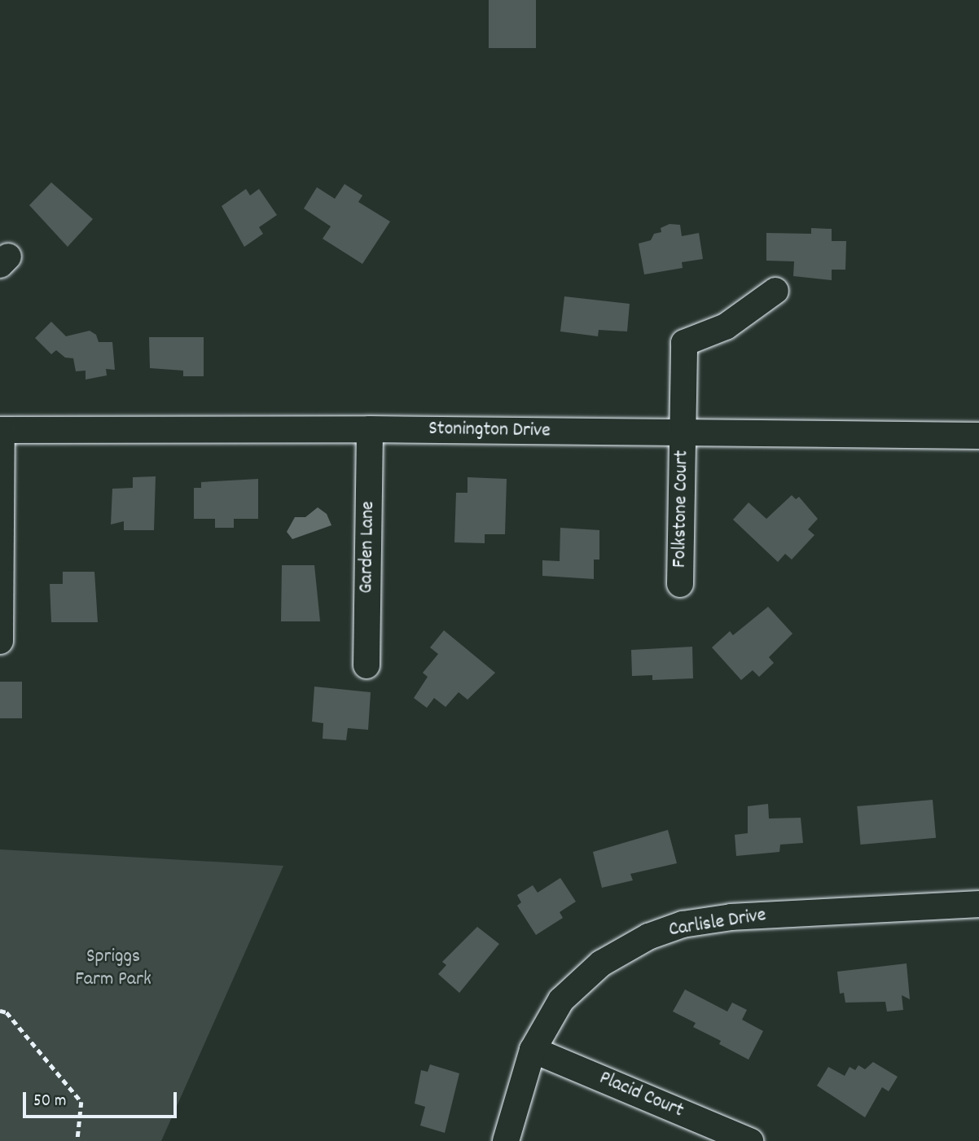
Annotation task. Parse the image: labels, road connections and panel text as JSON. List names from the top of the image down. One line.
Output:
{"streets":{"street":["Stonington Drive","Folkstone Court","Garden Lane","Carlisle Drive","Placid Court"]},"crossings":[["Stonington Drive","Folkstone Court"],["Stonington Drive","Garden Lane"],["Carlisle Drive","Placid Court"]],"parks":["Spriggs Farm Park"],"scale_bar":"50 m"}
